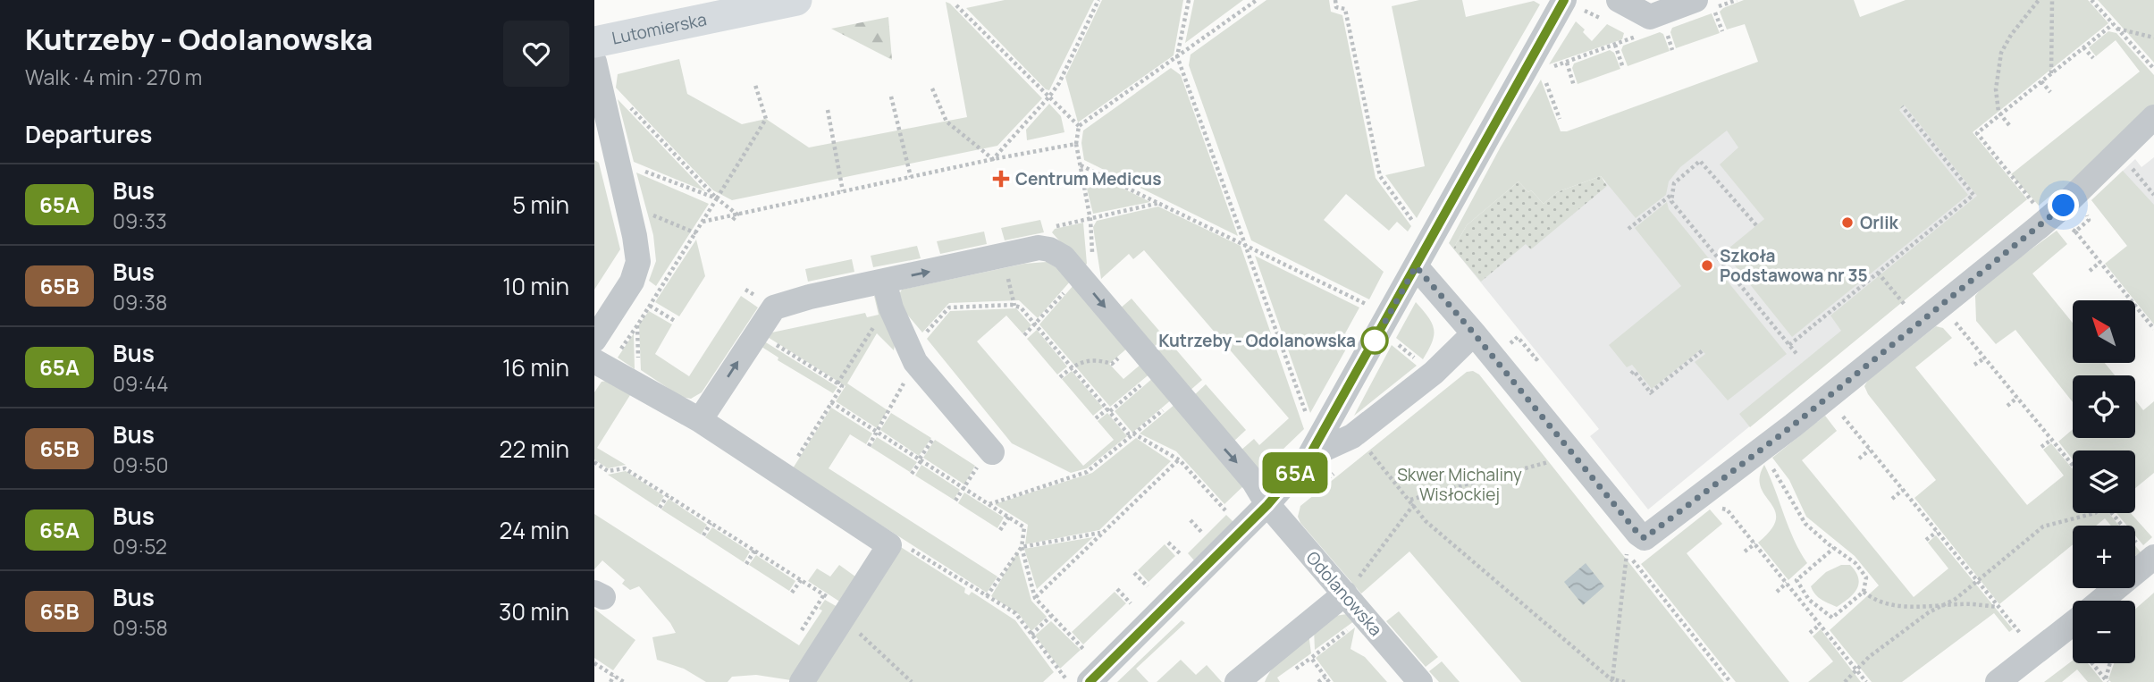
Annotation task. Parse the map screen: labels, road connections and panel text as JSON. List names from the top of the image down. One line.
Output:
{"streets":{"main road":["Lutomierska"],"street":["Odolanowska"]},"parks":["Skwer Michaliny Wisłockiej"],"places":{"health":["Centrum Medicus"],"other":["Orlik","Szkoła Podstawowa nr 35","Kutrzeby - Odolanowska"]},"lines":["bus line 65A"],"north":"top left","page":{"heading":[["Kutrzeby - Odolanowska","Walk · 4 min · 270 m"],"Departures"],"on_map":"65A","list":[{"mark":"65A","name":"Bus","note":"09:33","value":"5 min"},{"mark":"65B","name":"Bus","note":"09:38","value":"10 min"},{"mark":"65A","name":"Bus","note":"09:44","value":"16 min"},{"mark":"65B","name":"Bus","note":"09:50","value":"22 min"},{"mark":"65A","name":"Bus","note":"09:52","value":"24 min"},{"mark":"65B","name":"Bus","note":"09:58","value":"30 min"}],"map_buttons":["+","−"]}}
